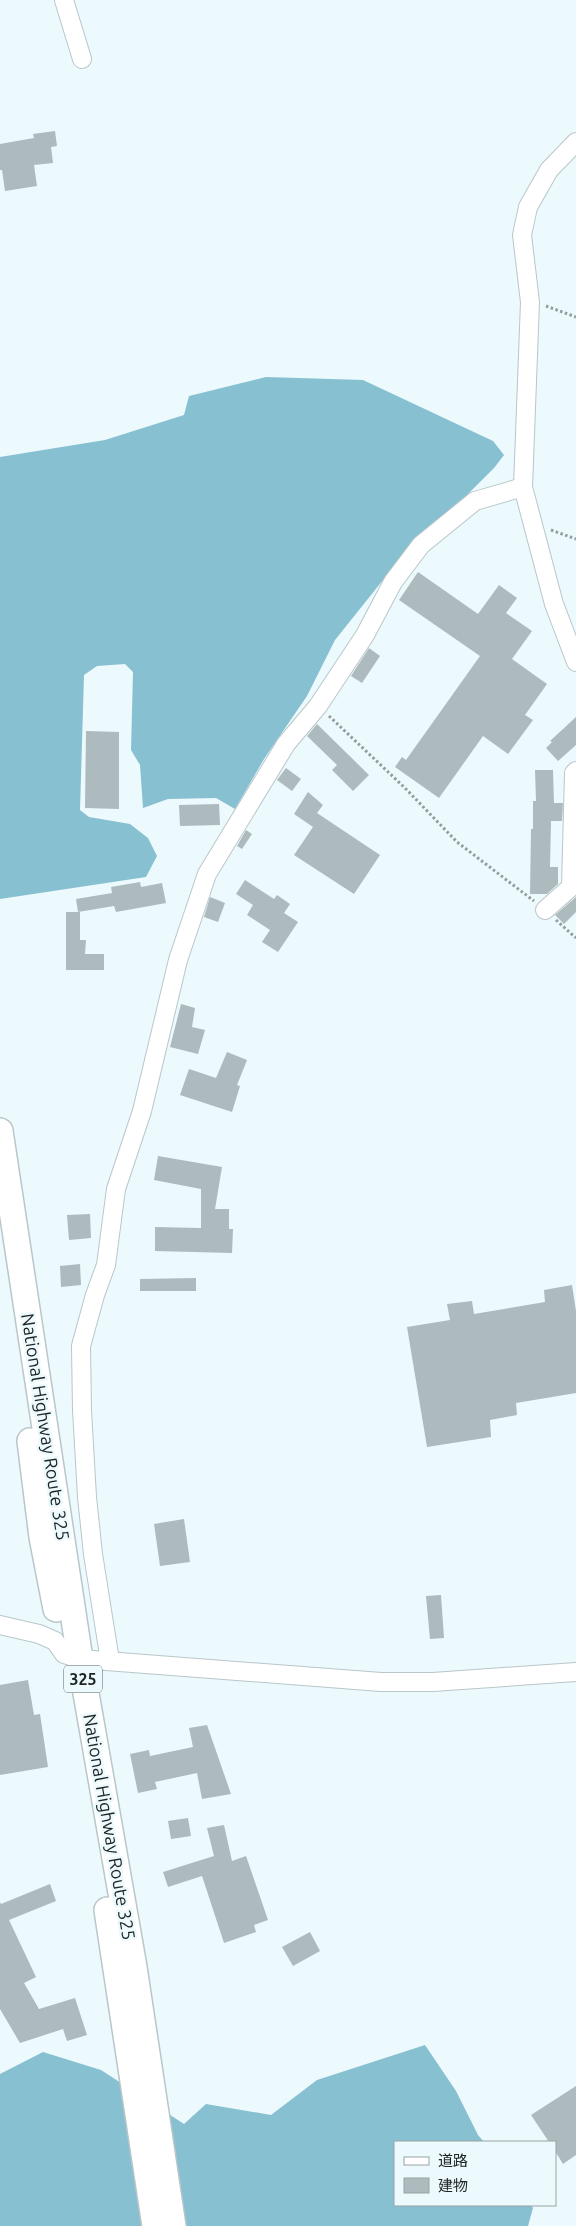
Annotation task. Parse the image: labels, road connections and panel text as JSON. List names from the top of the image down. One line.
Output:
{"streets":{"highway":["National Highway Route 325","325"]},"legend":["道路","建物"]}
